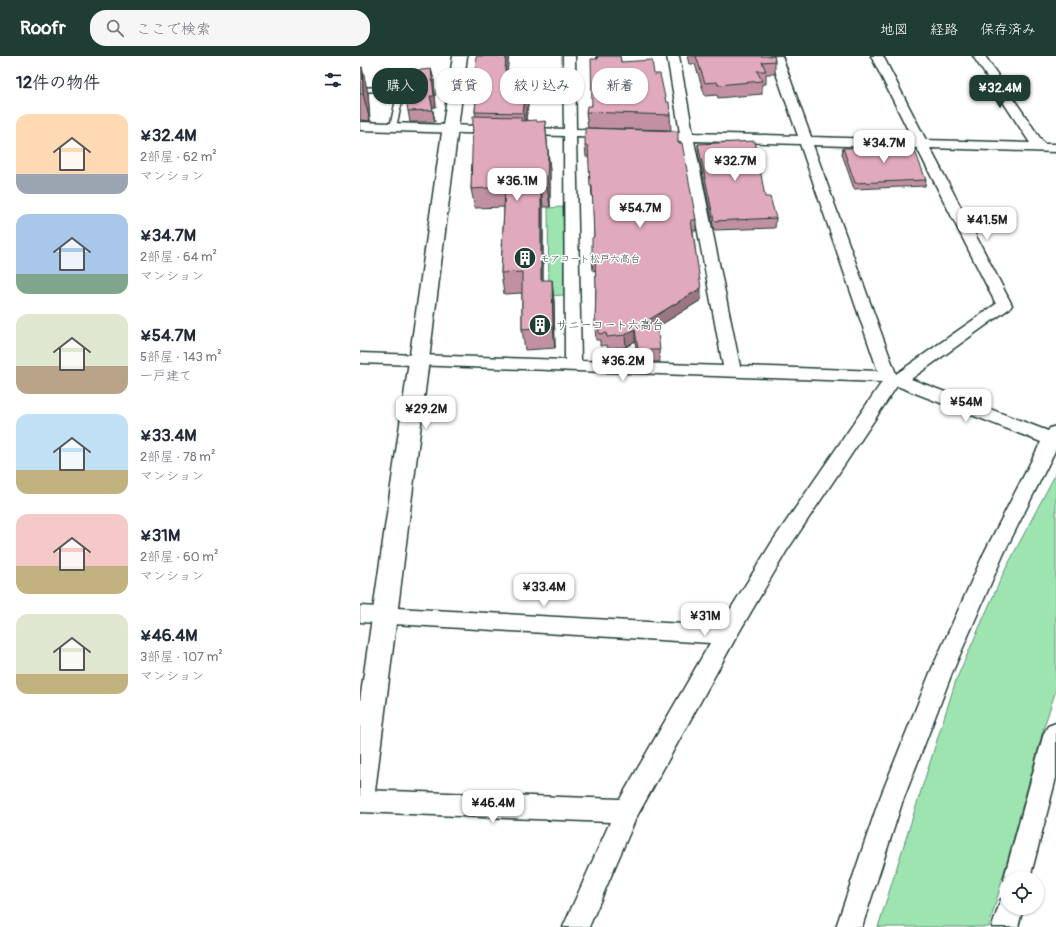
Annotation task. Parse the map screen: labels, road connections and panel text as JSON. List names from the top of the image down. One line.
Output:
{"places":{"building":["モアコート松戸六高台","サニーコート六高台"]},"page":{"header":"Roofr","search":"ここで検索","nav":["地図","経路","保存済み"],"heading":"12件の物件","chip":["購入","賃貸","絞り込み","新着"],"price":["¥32.4M","¥34.7M","¥32.7M","¥36.1M","¥54.7M","¥41.5M","¥36.2M","¥54M","¥29.2M","¥33.4M","¥31M","¥46.4M"],"list":[{"name":"¥32.4M","note":"2部屋 · 62 m² · マンション"},{"name":"¥34.7M","note":"2部屋 · 64 m² · マンション"},{"name":"¥54.7M","note":"5部屋 · 143 m² · 一戸建て"},{"name":"¥33.4M","note":"2部屋 · 78 m² · マンション"},{"name":"¥31M","note":"2部屋 · 60 m² · マンション"},{"name":"¥46.4M","note":"3部屋 · 107 m² · マンション"}]}}
